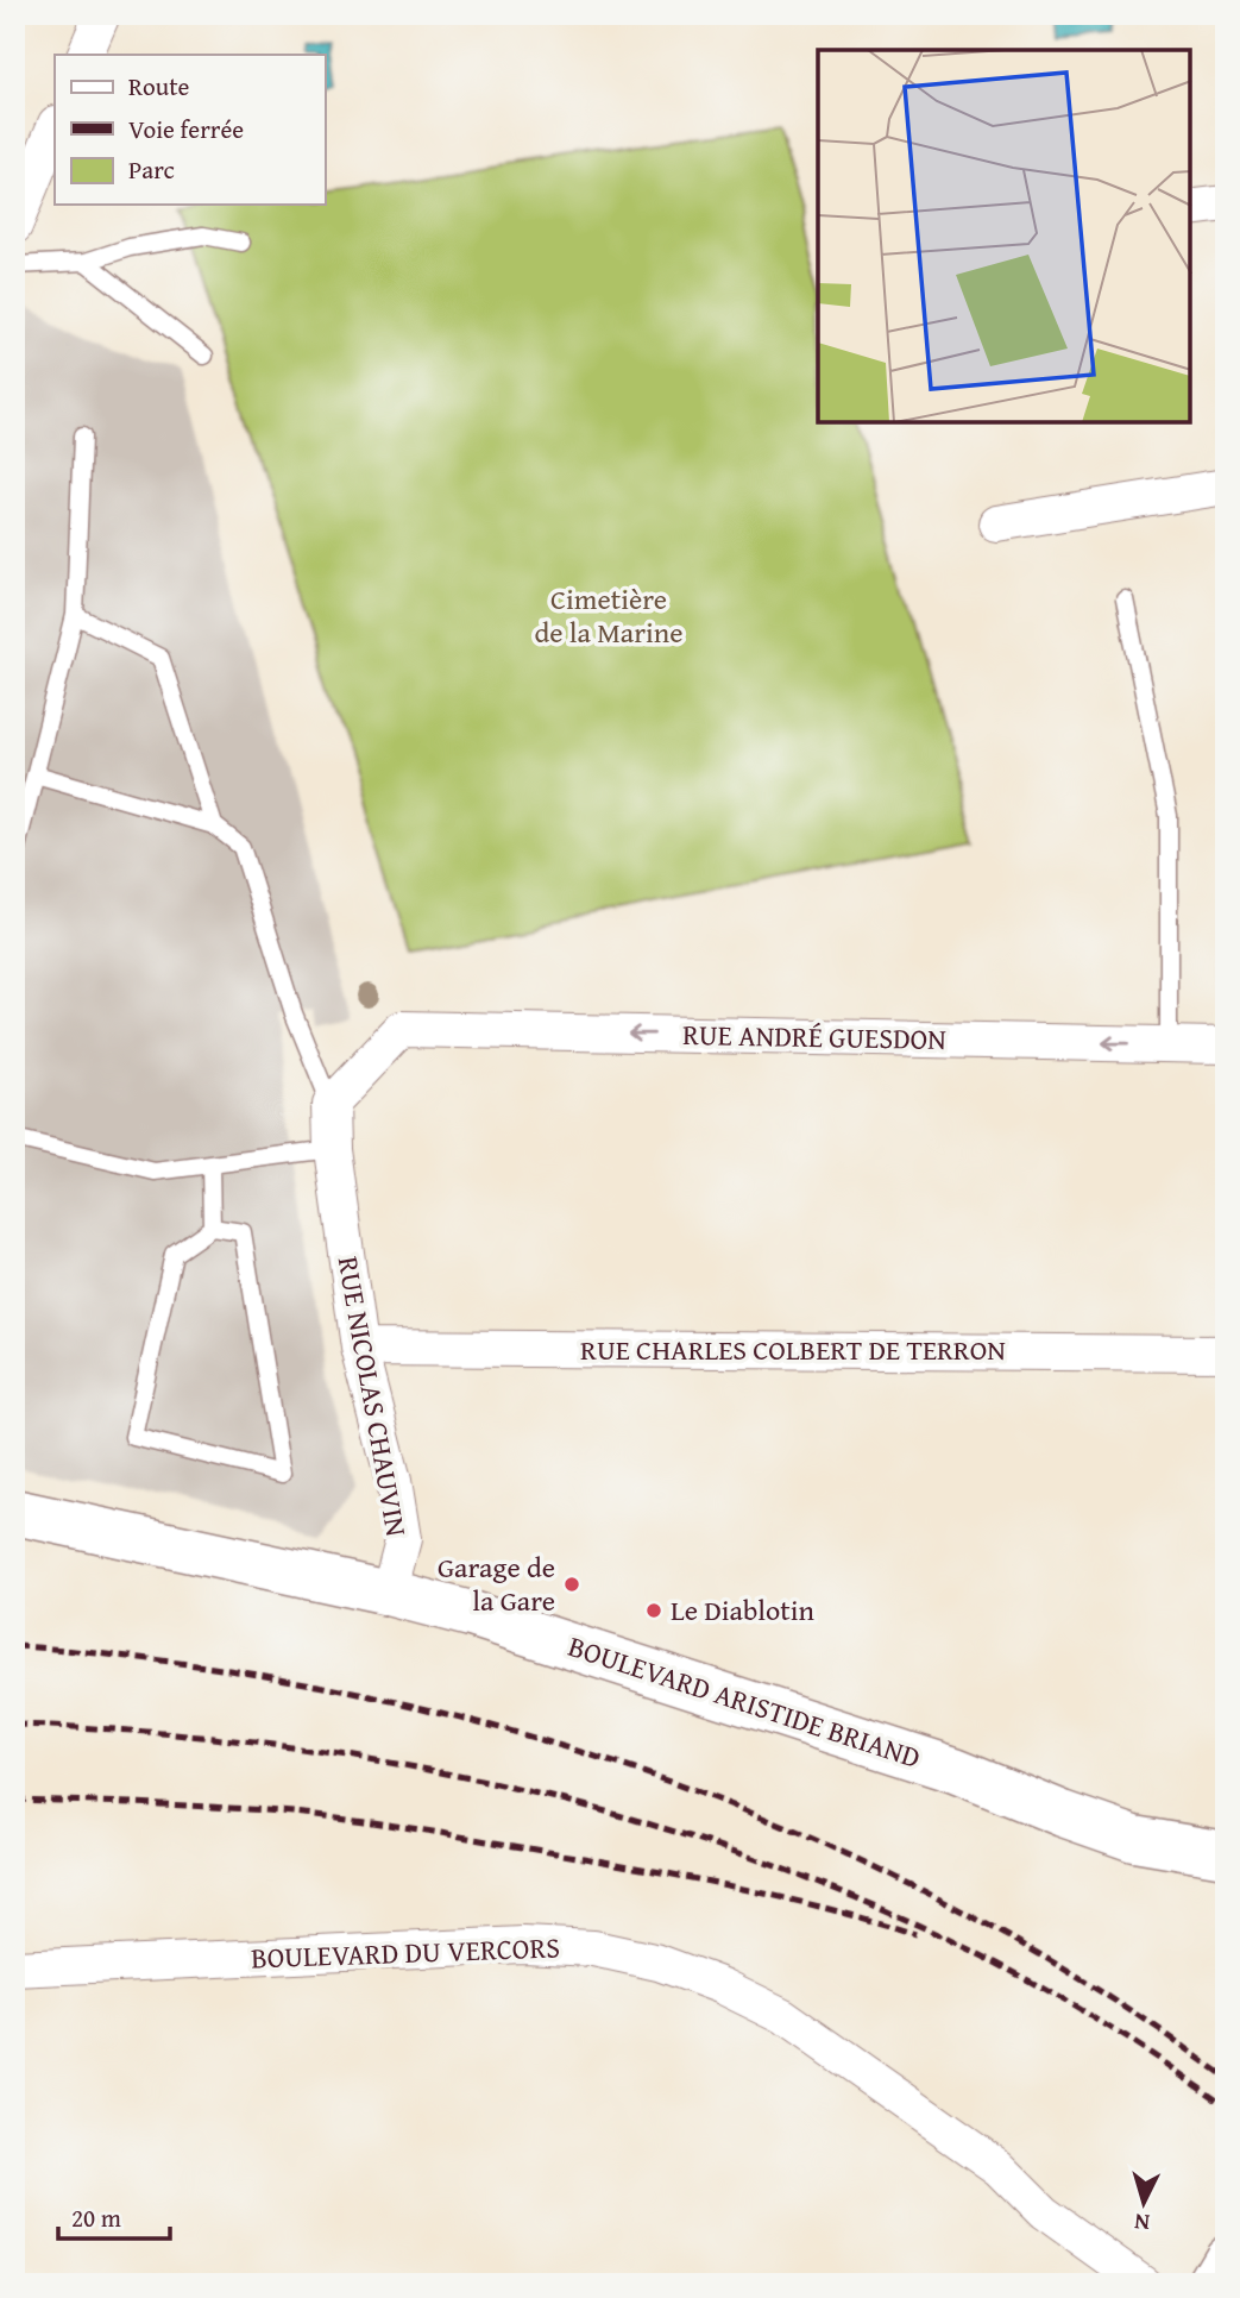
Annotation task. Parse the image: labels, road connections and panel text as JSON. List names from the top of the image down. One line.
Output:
{"streets":{"street":["RUE ANDRÉ GUESDON","RUE CHARLES COLBERT DE TERRON","RUE NICOLAS CHAUVIN","BOULEVARD ARISTIDE BRIAND","BOULEVARD DU VERCORS"]},"crossings":[["RUE ANDRÉ GUESDON","RUE NICOLAS CHAUVIN"],["RUE CHARLES COLBERT DE TERRON","RUE NICOLAS CHAUVIN"],["RUE NICOLAS CHAUVIN","BOULEVARD ARISTIDE BRIAND"]],"one_way":["RUE ANDRÉ GUESDON"],"parks":["Cimetière de la Marine"],"places":["Garage de la Gare","Le Diablotin"],"legend":["Route","Voie ferrée","Parc"],"scale_bar":"20 m","north":"bottom"}
